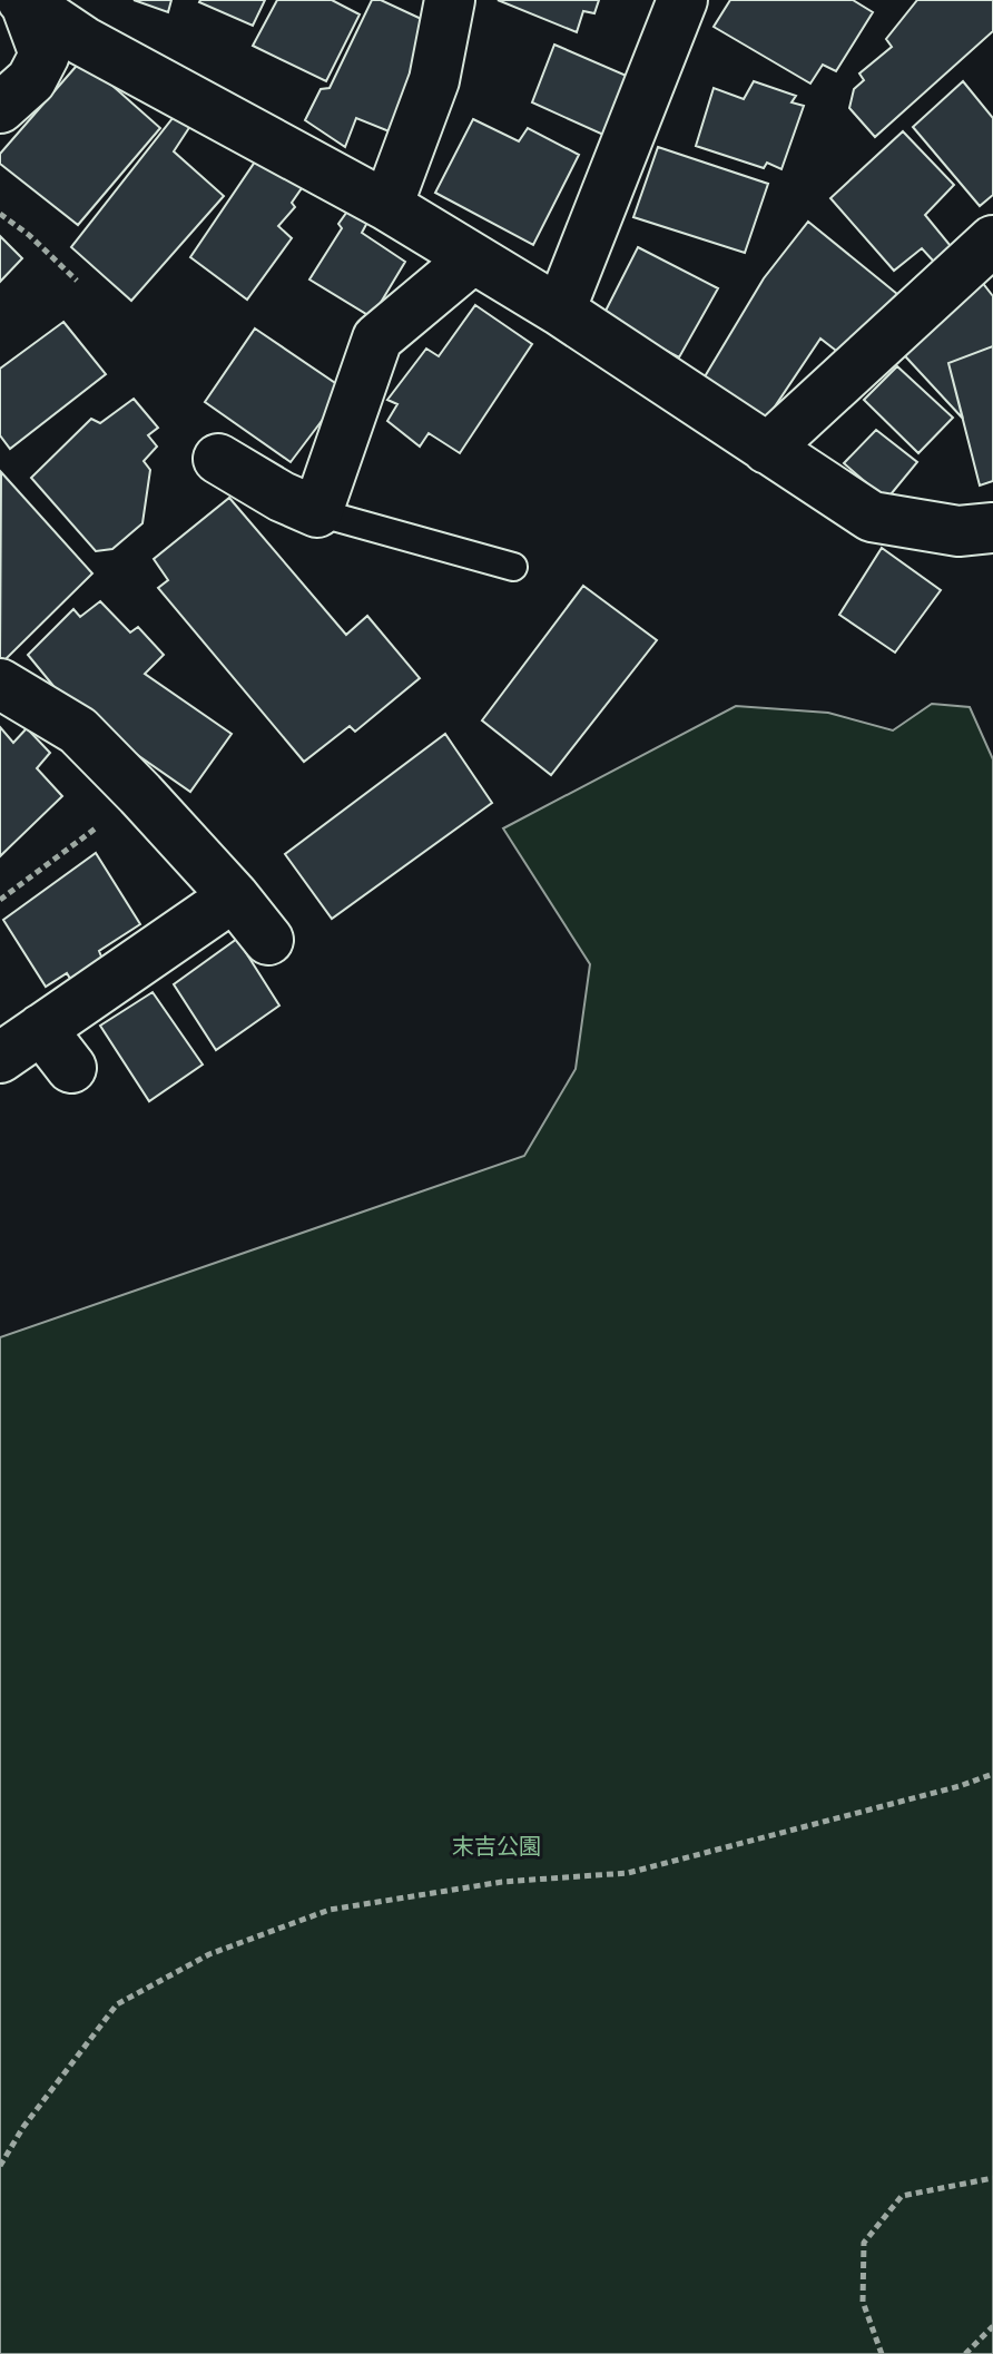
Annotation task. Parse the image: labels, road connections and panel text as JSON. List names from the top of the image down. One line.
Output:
{"parks":["末吉公園"]}
